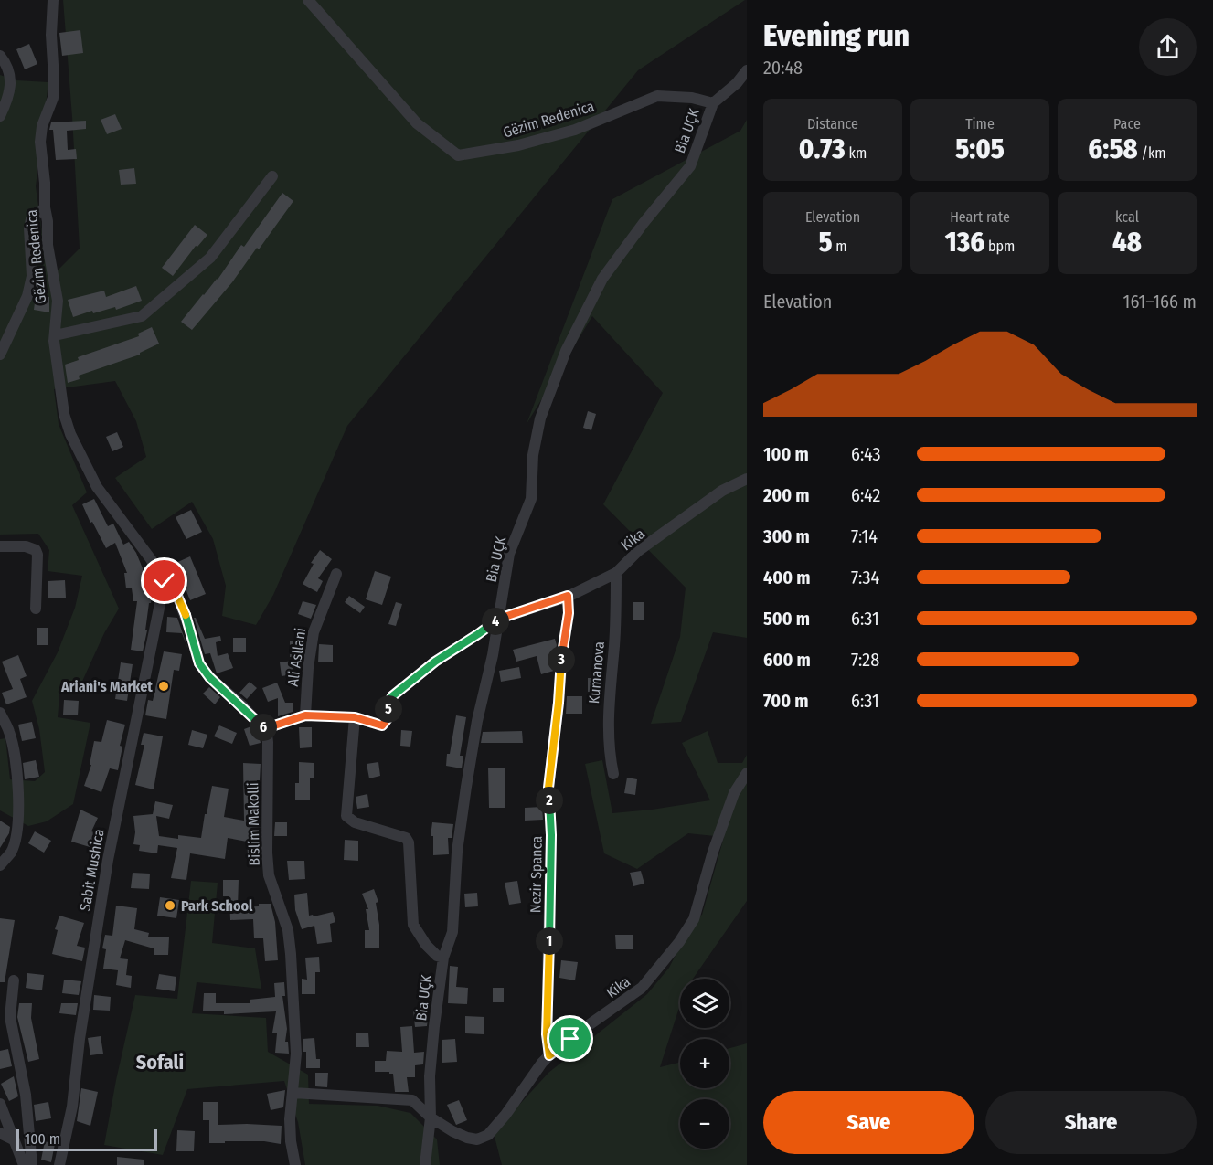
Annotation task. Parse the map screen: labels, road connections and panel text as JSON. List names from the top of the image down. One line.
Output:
{"streets":{"street":["Gëzim Redenica","Bia UÇK","Kika","Ali Asllani","Kumanova","Bislim Makolli","Sabit Mushica","Nezir Spanca"]},"crossings":[["Gëzim Redenica","Bia UÇK"],["Gëzim Redenica","Sabit Mushica"],["Bia UÇK","Kika"],["Kika","Kumanova"],["Kika","Bislim Makolli"],["Kika","Nezir Spanca"]],"districts":["Sofali"],"places":["Ariani's Market","Park School"],"scale_bar":"100 m","page":{"heading":["Evening run","20:48"],"stats":[["Distance","0.73 km"],["Time","5:05"],["Pace","6:58 /km"],["Elevation","5 m"],["Heart rate","136 bpm"],["kcal","48"]],"chart":["Elevation","161–166 m"],"list":[{"name":"100 m","note":"6:43"},{"name":"200 m","note":"6:42"},{"name":"300 m","note":"7:14"},{"name":"400 m","note":"7:34"},{"name":"500 m","note":"6:31"},{"name":"600 m","note":"7:28"},{"name":"700 m","note":"6:31"}],"pins":["4","3","5","6","2","1"],"map_buttons":["+","−"],"buttons":["Save","Share"],"scale":"100 m"}}
